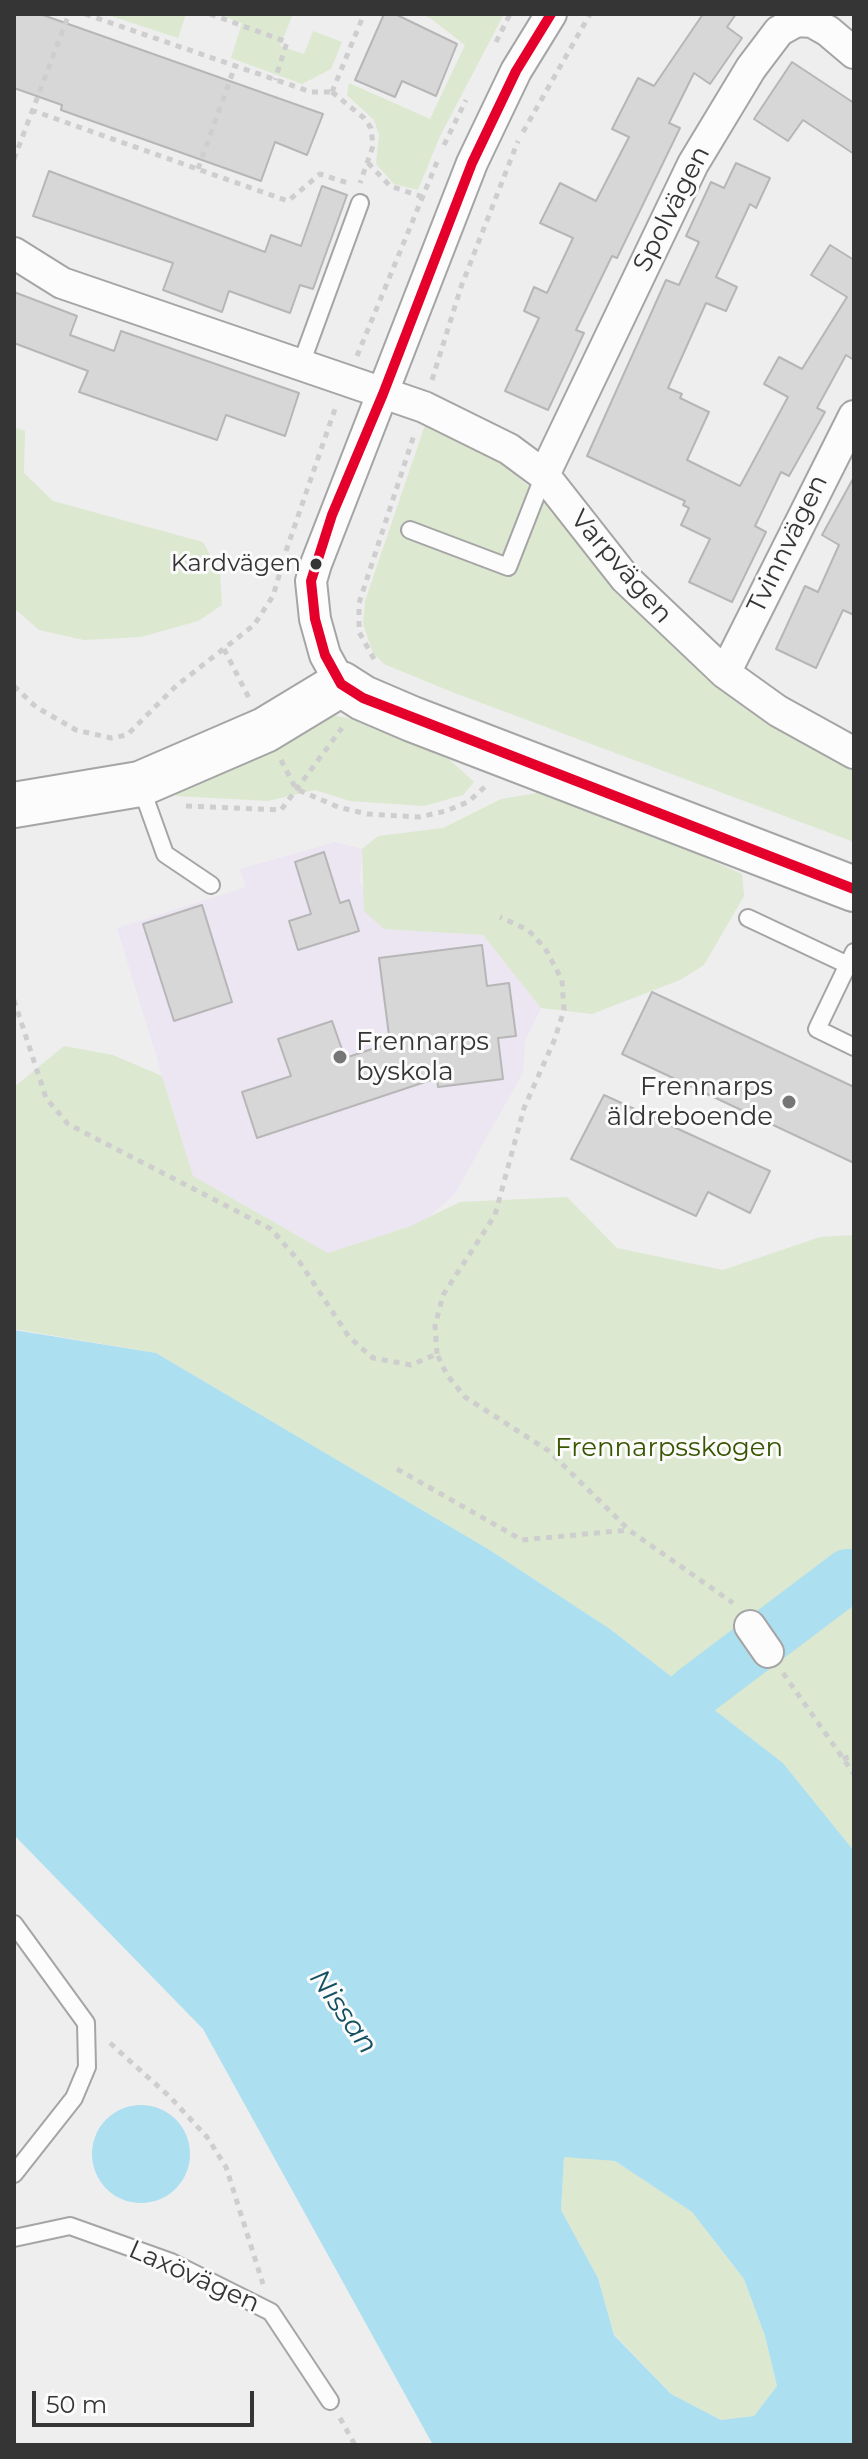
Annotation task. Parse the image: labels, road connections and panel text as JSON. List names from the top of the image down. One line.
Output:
{"streets":{"street":["Spolvägen","Tvinnvägen","Varpvägen"],"lane":["Laxövägen"]},"crossings":[["Spolvägen","Varpvägen"],["Tvinnvägen","Varpvägen"]],"water":["Nissan"],"parks":["Frennarpsskogen"],"places":["Kardvägen","Frennarps byskola","Frennarps äldreboende"],"scale_bar":"50 m"}
